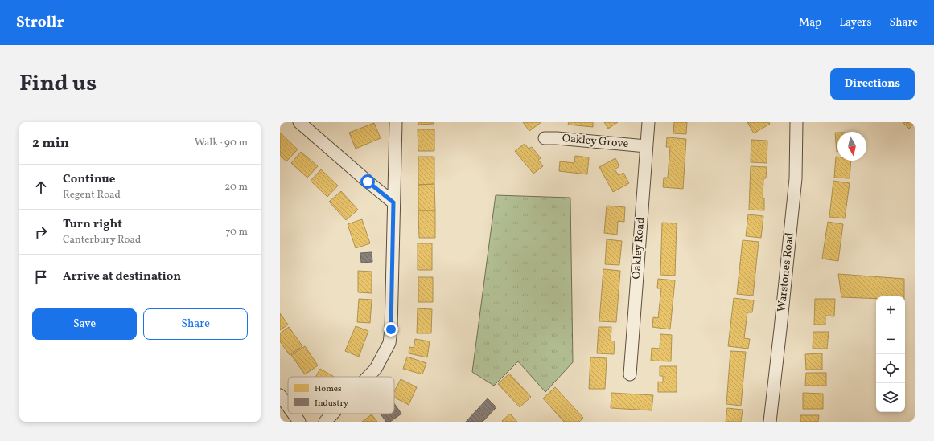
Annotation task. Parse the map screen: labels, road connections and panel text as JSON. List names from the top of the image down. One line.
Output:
{"streets":{"street":["Oakley Grove","Oakley Road","Warstones Road"]},"crossings":[["Oakley Grove","Oakley Road"]],"legend":["Homes","Industry"],"north":"bottom","page":{"header":"Strollr","nav":["Map","Layers","Share"],"title":"Find us","buttons":["Directions",["Save","Share"]],"heading":["2 min","Walk · 90 m"],"list":[["Continue","Regent Road","20 m"],["Turn right","Canterbury Road","70 m"],"Arrive at destination"],"map_buttons":["+","−"]}}
